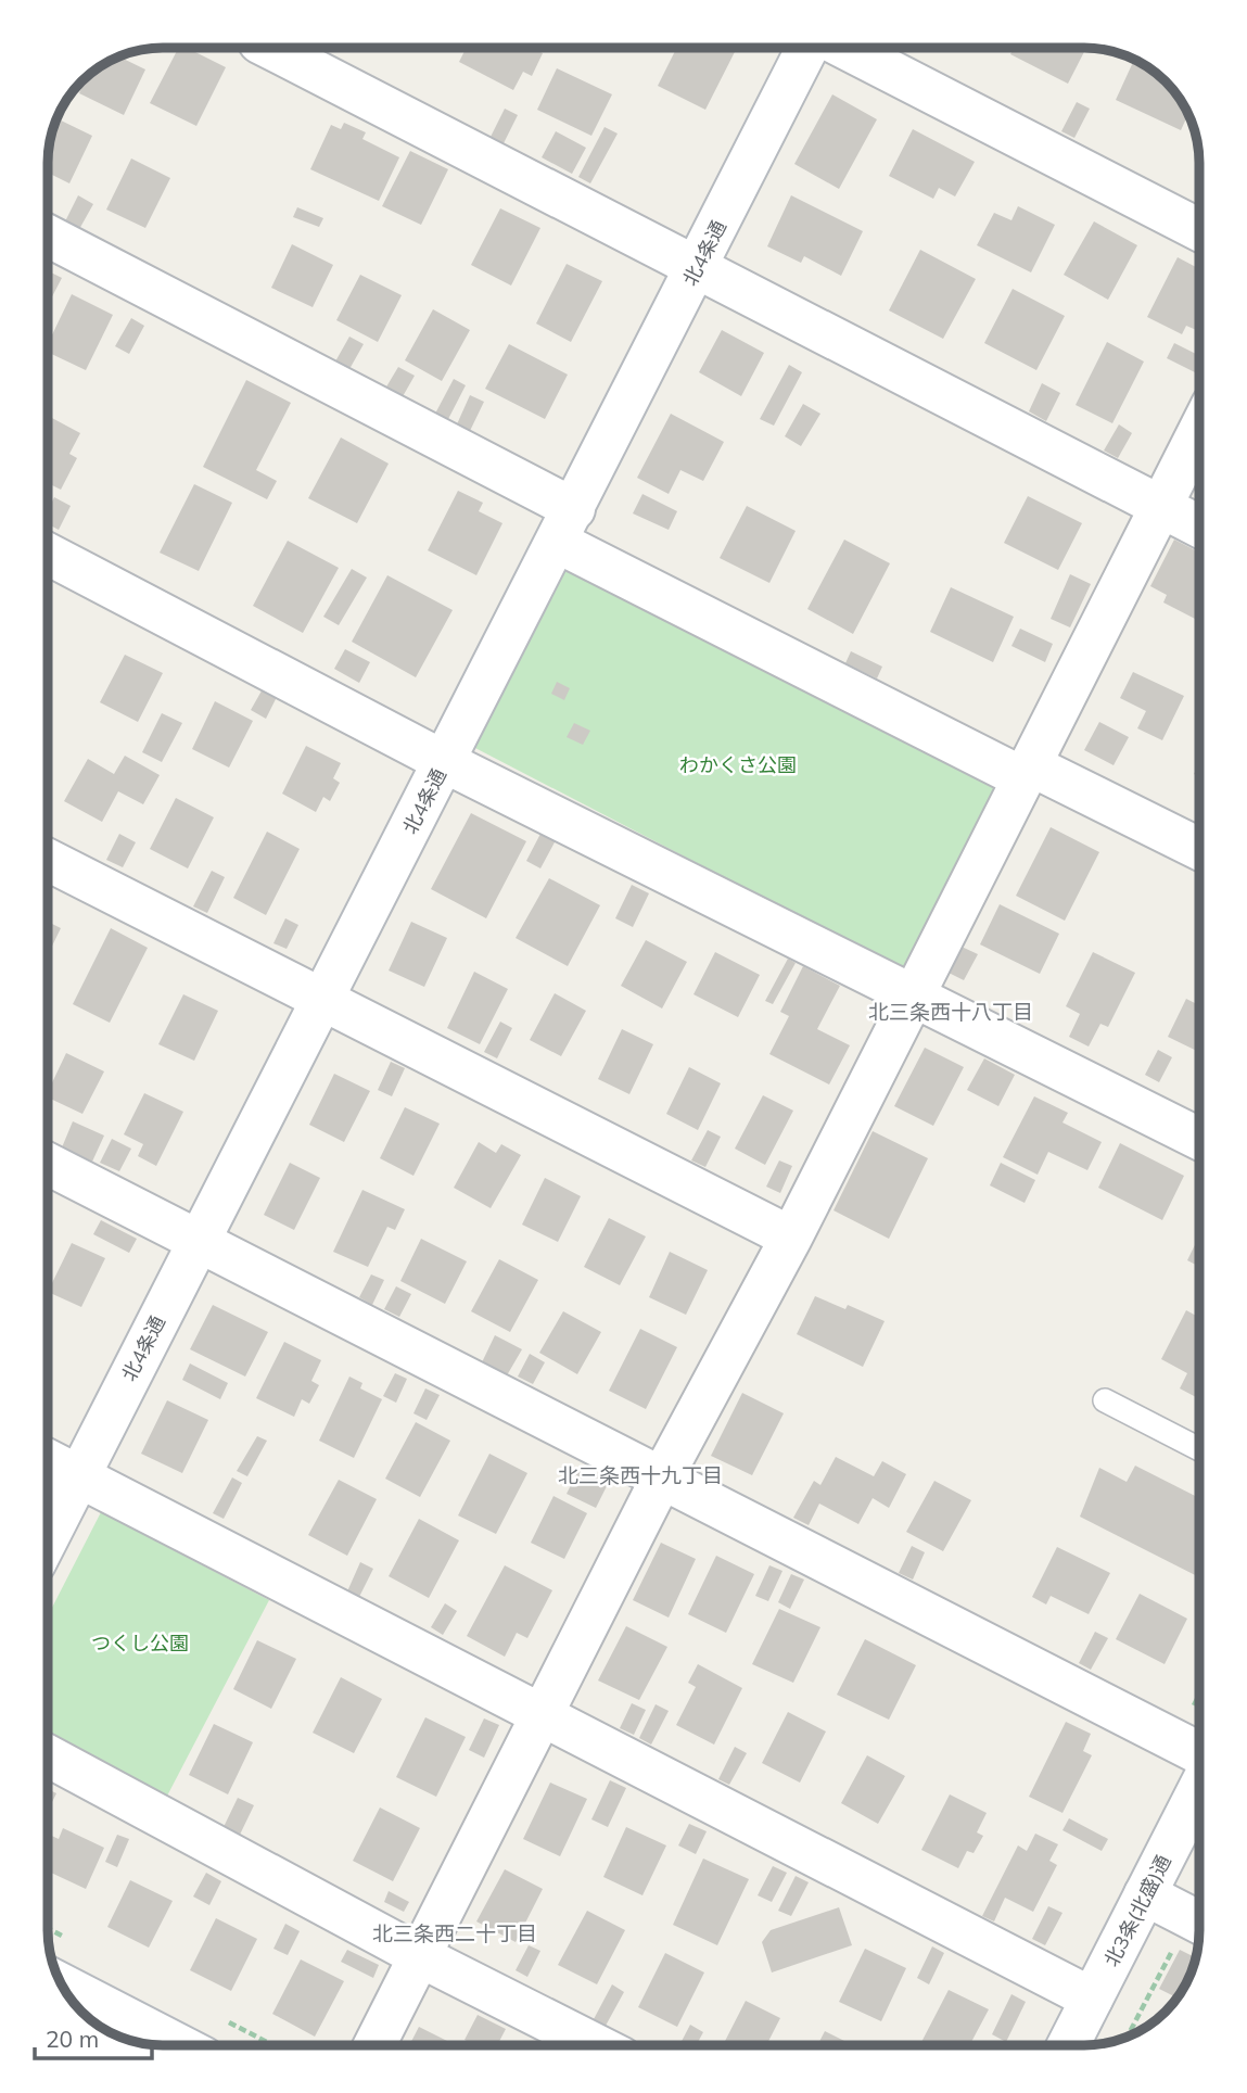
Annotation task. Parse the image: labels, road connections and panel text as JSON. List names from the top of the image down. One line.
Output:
{"streets":{"street":["北4条通","北3条(北盛)通"]},"districts":["北三条西十八丁目","北三条西十九丁目","北三条西二十丁目"],"parks":["わかくさ公園","つくし公園"],"scale_bar":"20 m"}
